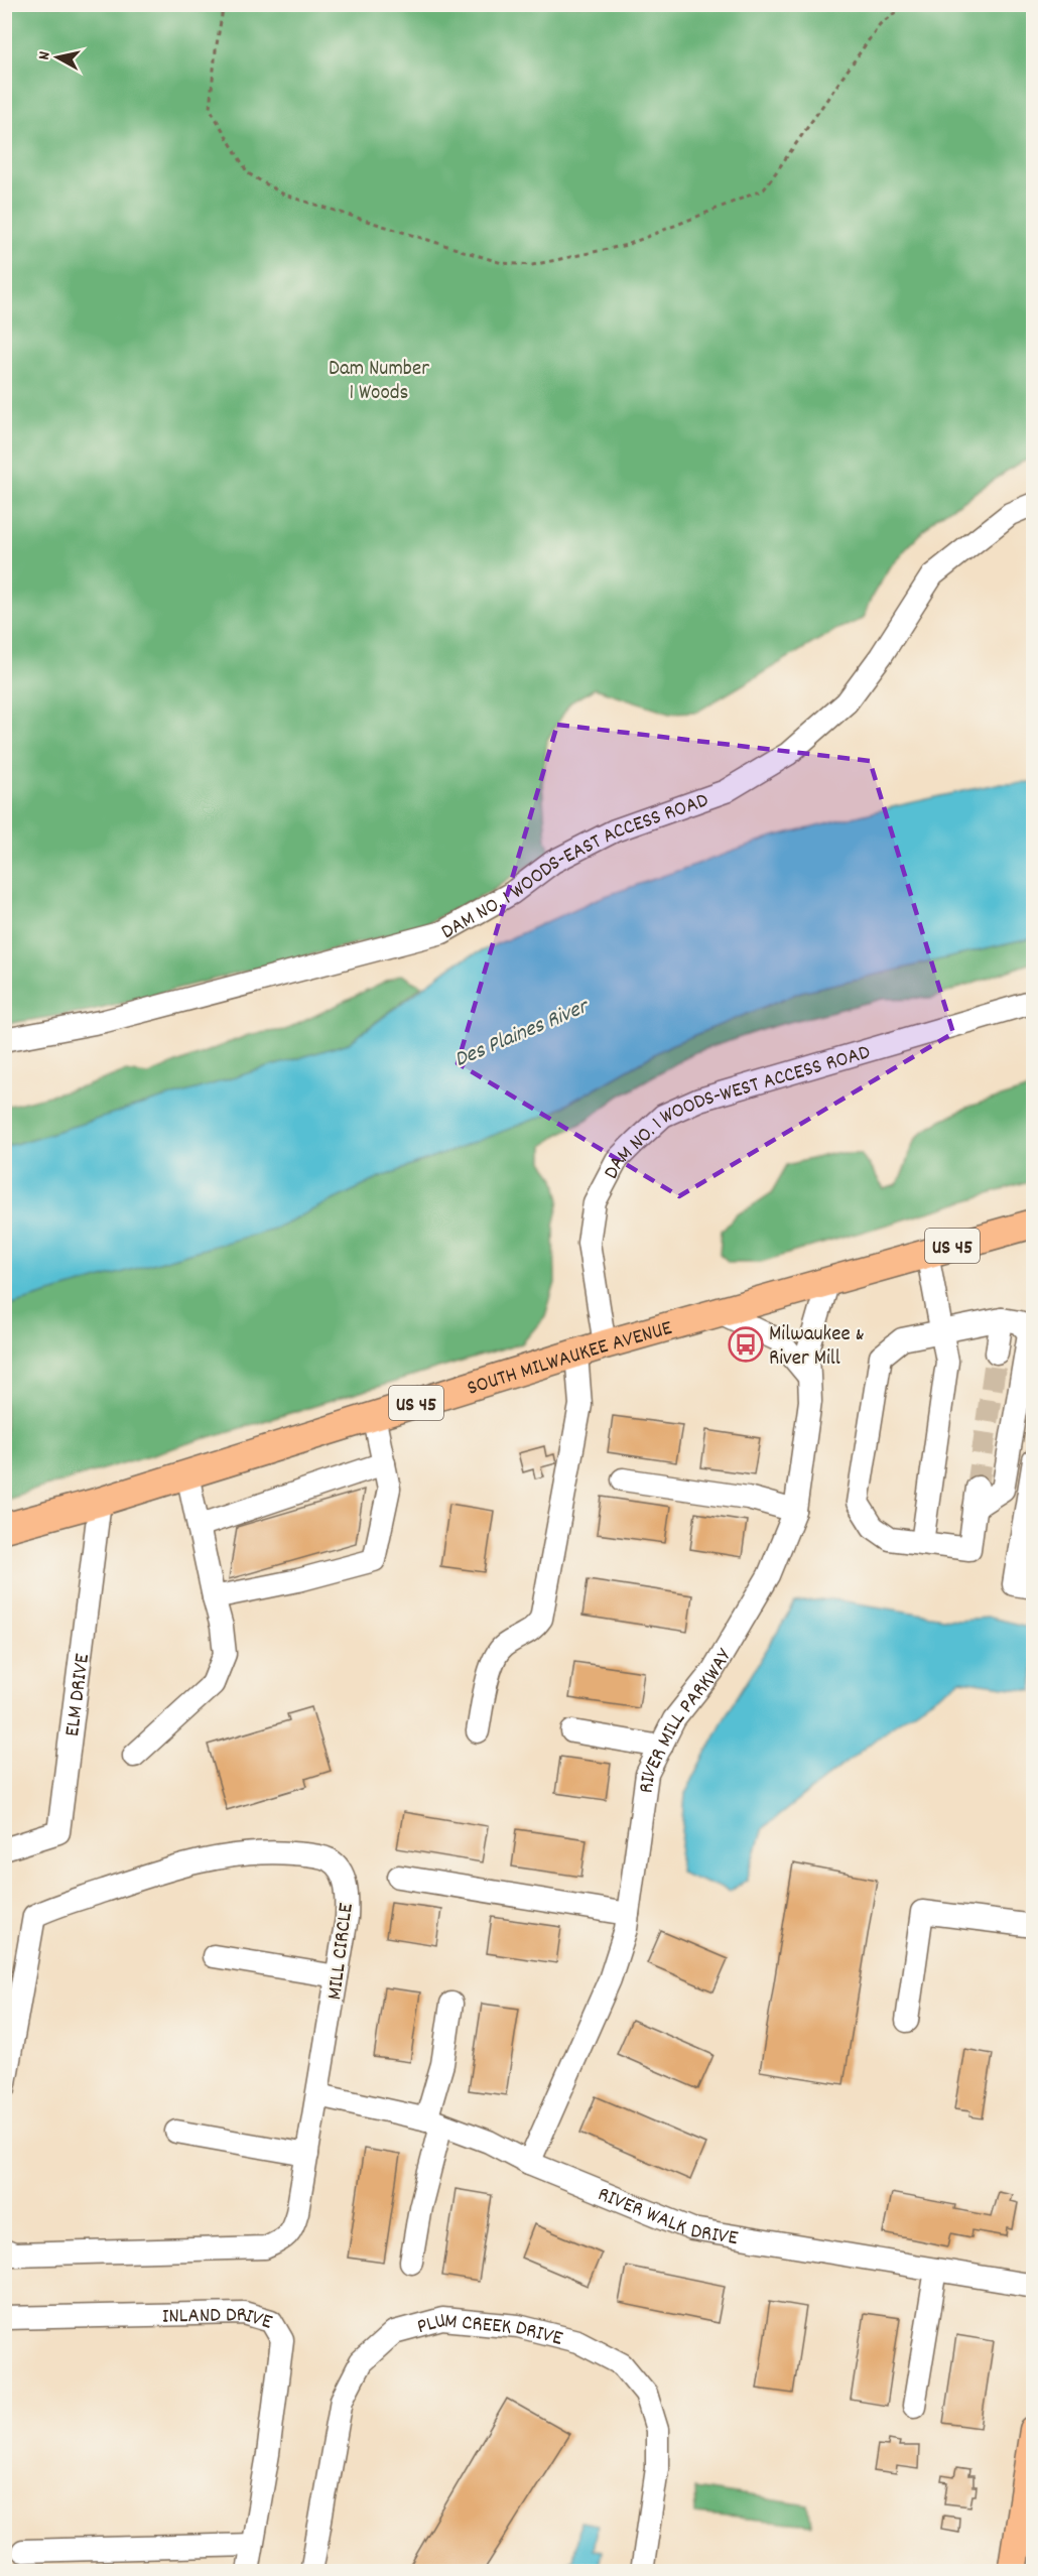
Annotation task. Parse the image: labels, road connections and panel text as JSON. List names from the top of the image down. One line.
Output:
{"streets":{"main road":["US 45","SOUTH MILWAUKEE AVENUE"],"street":["DAM NO. 1 WOODS-EAST ACCESS ROAD","DAM NO. 1 WOODS-WEST ACCESS ROAD","ELM DRIVE","RIVER MILL PARKWAY","MILL CIRCLE","RIVER WALK DRIVE","INLAND DRIVE","PLUM CREEK DRIVE"]},"crossings":[["DAM NO. 1 WOODS-WEST ACCESS ROAD","SOUTH MILWAUKEE AVENUE"],["SOUTH MILWAUKEE AVENUE","ELM DRIVE"],["SOUTH MILWAUKEE AVENUE","RIVER MILL PARKWAY"],["RIVER MILL PARKWAY","RIVER WALK DRIVE"],["MILL CIRCLE","RIVER WALK DRIVE"]],"water":["Des Plaines River"],"parks":["Dam Number 1 Woods"],"places":{"bus stop":["Milwaukee & River Mill"]},"north":"left"}
